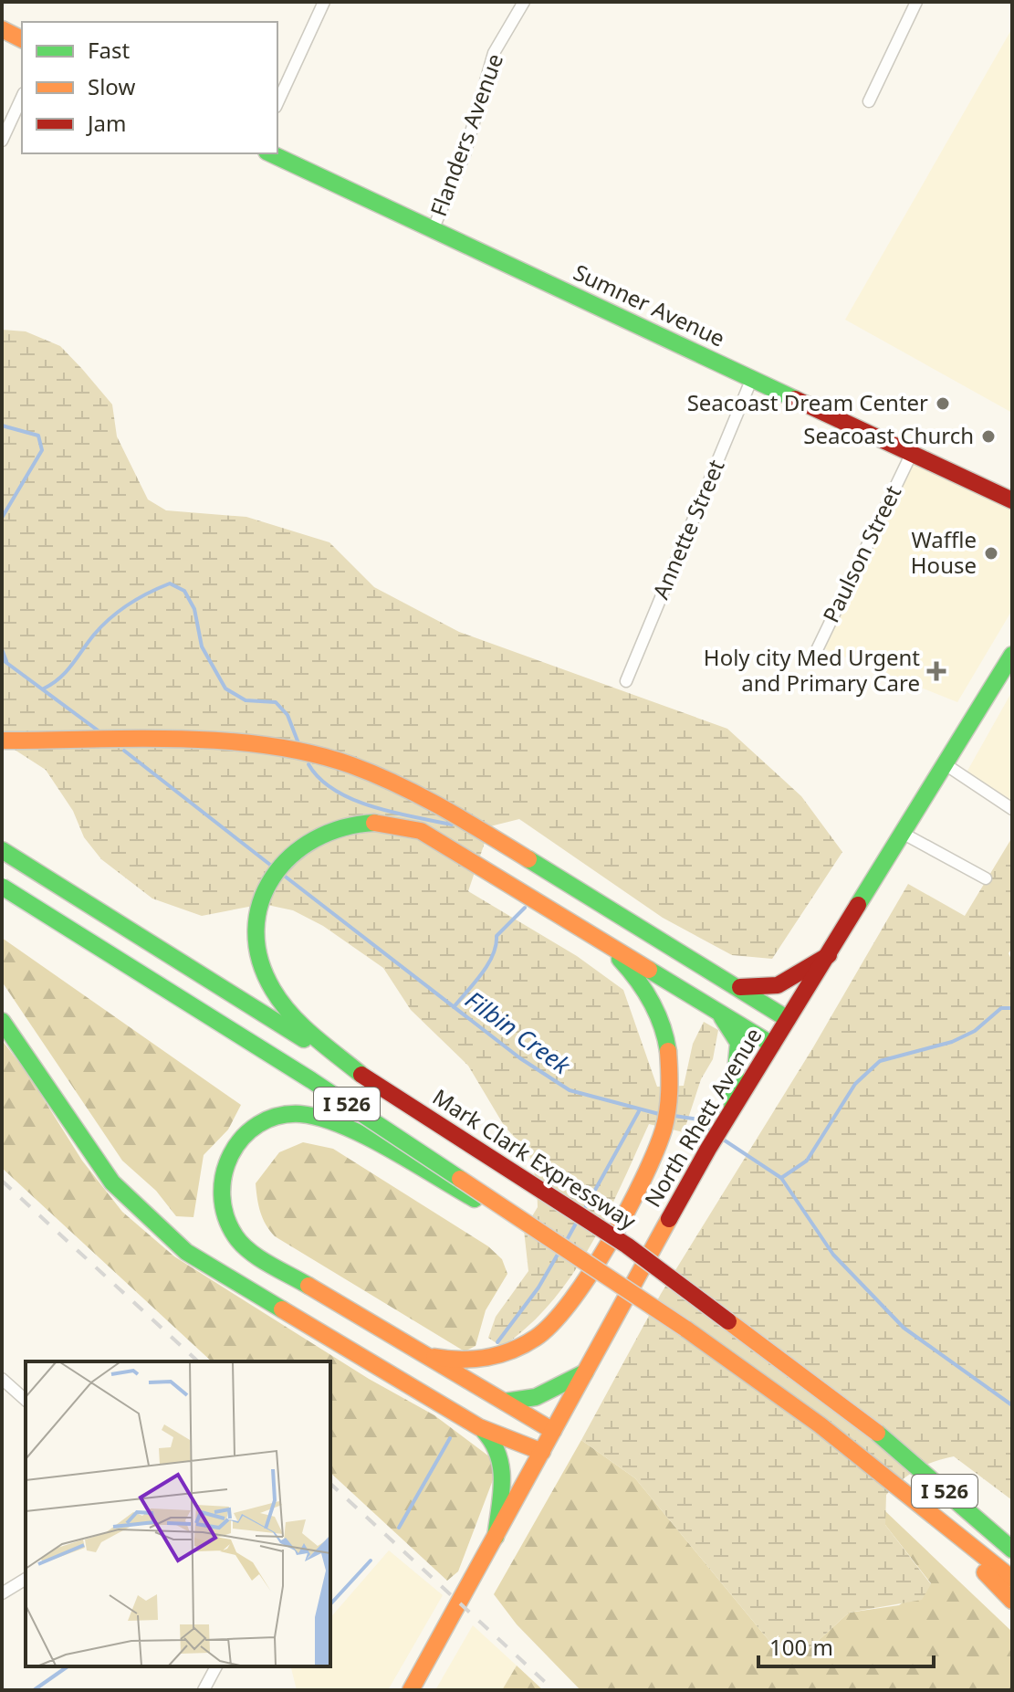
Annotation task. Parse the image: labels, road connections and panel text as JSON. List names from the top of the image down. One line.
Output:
{"streets":{"main road":["Sumner Avenue","I 526","North Rhett Avenue","Mark Clark Expressway"],"street":["Flanders Avenue","Annette Street","Paulson Street"]},"crossings":[["Flanders Avenue","Sumner Avenue"],["Sumner Avenue","Annette Street"],["Sumner Avenue","Paulson Street"]],"water":["Filbin Creek"],"places":{"other":["Seacoast Dream Center","Seacoast Church","Waffle House"],"health":["Holy city Med Urgent and Primary Care"]},"legend":["Fast","Slow","Jam"],"scale_bar":"100 m"}
